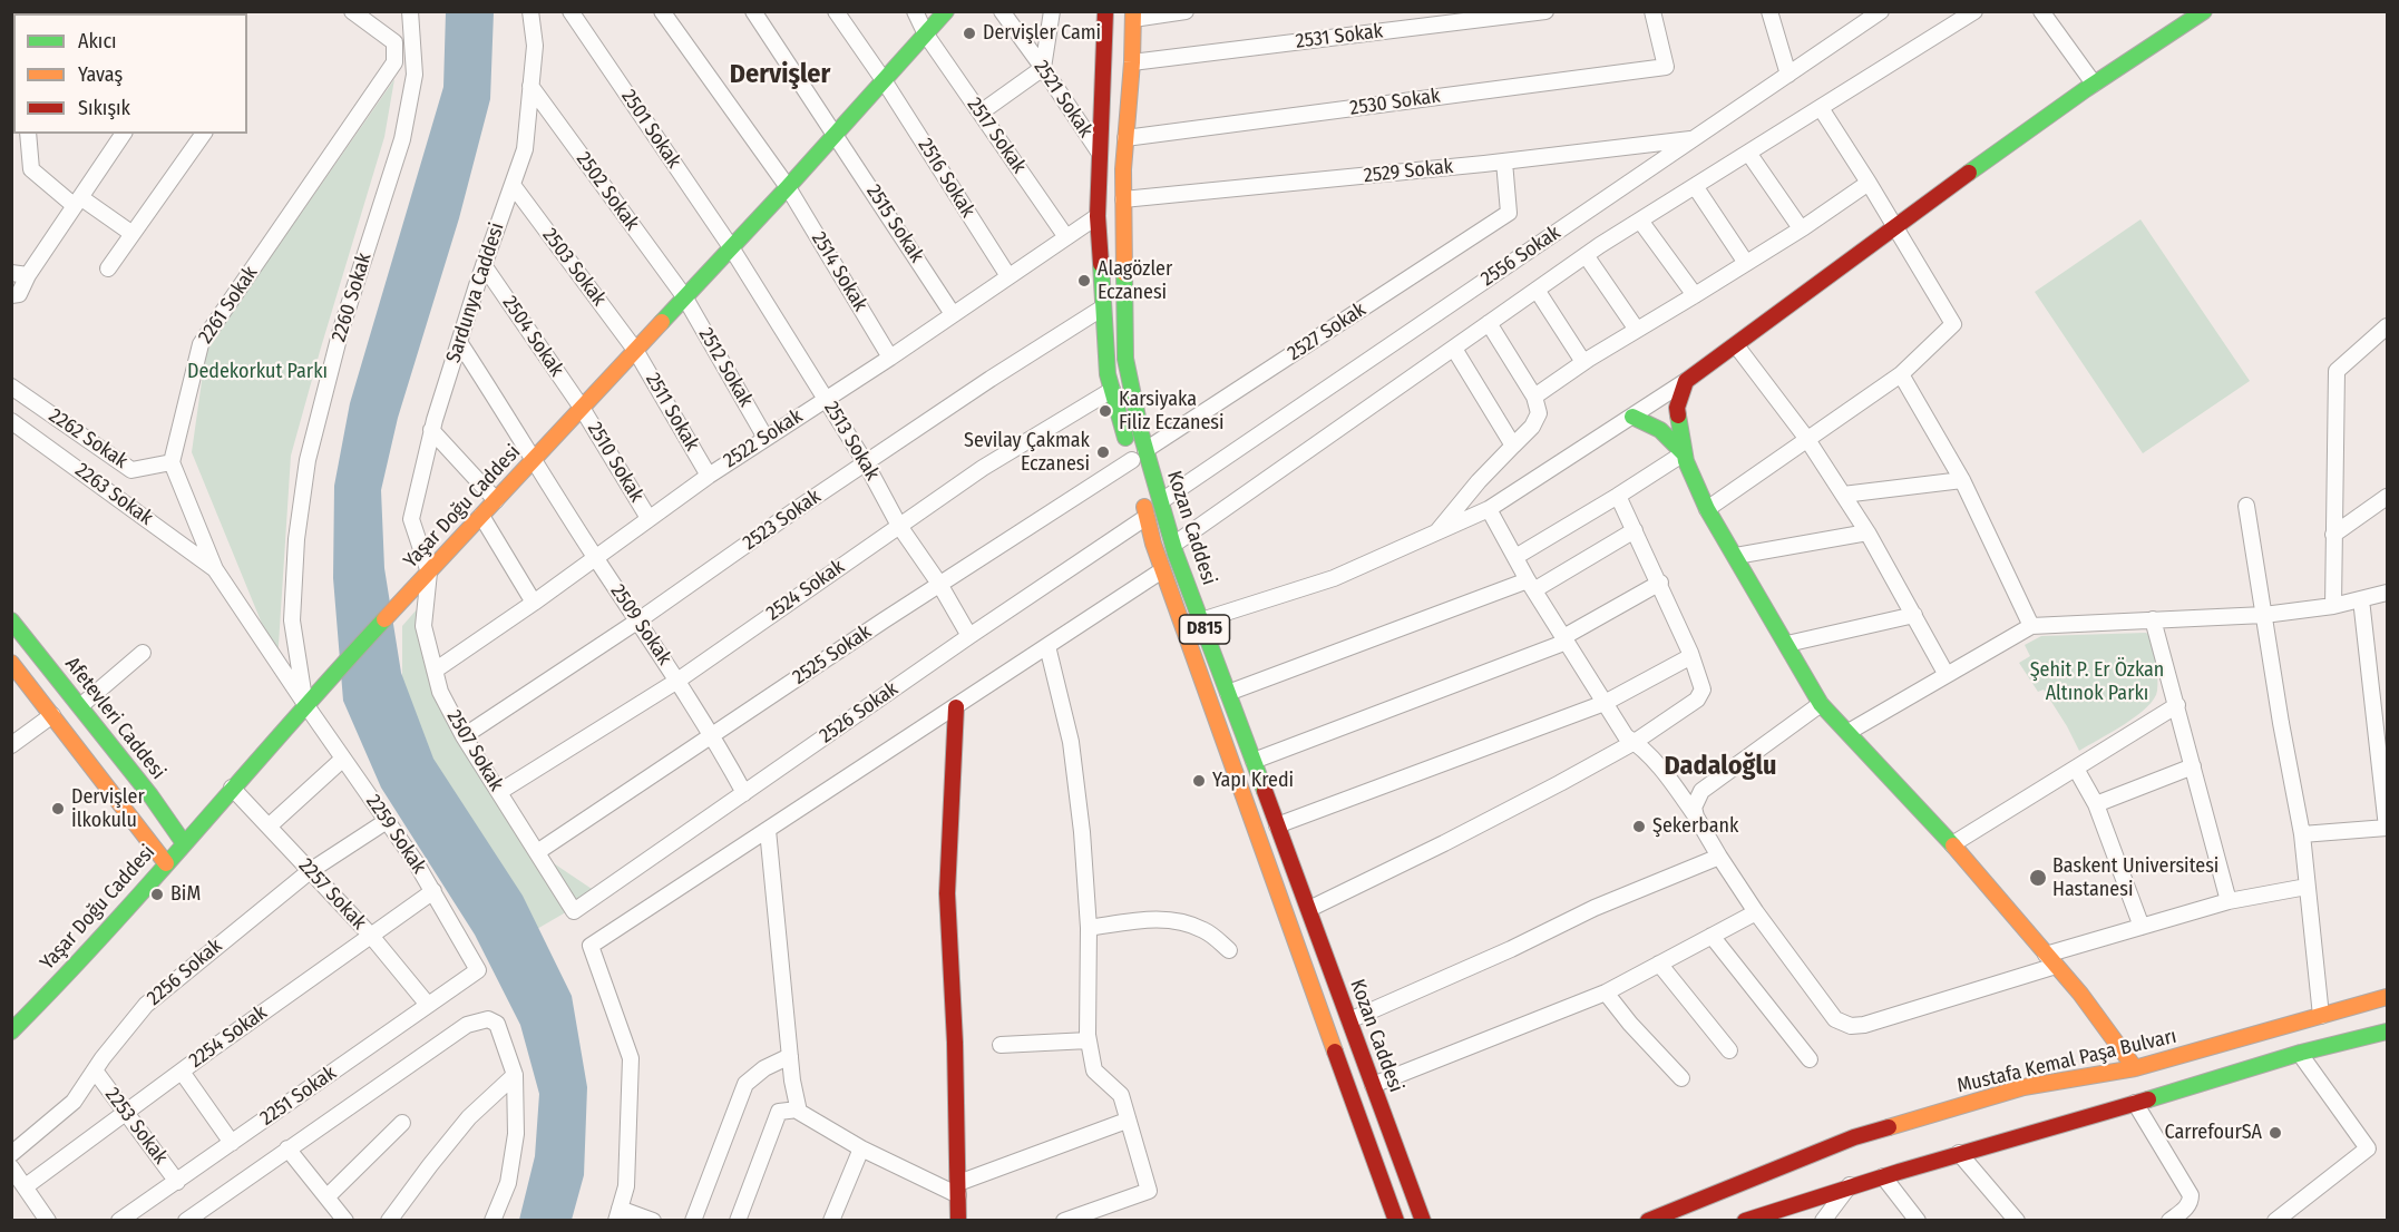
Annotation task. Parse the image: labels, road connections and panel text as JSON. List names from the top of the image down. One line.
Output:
{"streets":{"main road":["Yaşar Doğu Caddesi","Kozan Caddesi","D815","Afetevleri Caddesi","Mustafa Kemal Paşa Bulvarı"],"street":["2531 Sokak","2521 Sokak","2530 Sokak","2501 Sokak","2517 Sokak","2529 Sokak","2516 Sokak","2502 Sokak","2515 Sokak","2556 Sokak","2503 Sokak","2514 Sokak","Sardunya Caddesi","2260 Sokak","2261 Sokak","2527 Sokak","2504 Sokak","2512 Sokak","2511 Sokak","2262 Sokak","2522 Sokak","2513 Sokak","2510 Sokak","2263 Sokak","2523 Sokak","2524 Sokak","2509 Sokak","2525 Sokak","2526 Sokak","2507 Sokak","2259 Sokak","2257 Sokak","2256 Sokak","2254 Sokak","2251 Sokak","2253 Sokak"]},"crossings":[["2531 Sokak","Kozan Caddesi"],["2530 Sokak","Kozan Caddesi"],["2501 Sokak","2513 Sokak"],["2501 Sokak","Yaşar Doğu Caddesi"],["2517 Sokak","2522 Sokak"],["2517 Sokak","Yaşar Doğu Caddesi"],["2529 Sokak","2556 Sokak"],["2529 Sokak","2527 Sokak"],["2529 Sokak","Kozan Caddesi"],["2516 Sokak","2522 Sokak"],["2516 Sokak","Yaşar Doğu Caddesi"],["2502 Sokak","Sardunya Caddesi"],["2502 Sokak","2512 Sokak"],["2502 Sokak","Yaşar Doğu Caddesi"],["2515 Sokak","2522 Sokak"],["2515 Sokak","Yaşar Doğu Caddesi"],["2556 Sokak","Kozan Caddesi"],["2503 Sokak","Sardunya Caddesi"],["2503 Sokak","2511 Sokak"],["2503 Sokak","Yaşar Doğu Caddesi"],["2514 Sokak","2522 Sokak"],["2514 Sokak","Yaşar Doğu Caddesi"],["Sardunya Caddesi","2504 Sokak"],["Sardunya Caddesi","Yaşar Doğu Caddesi"],["Sardunya Caddesi","2509 Sokak"],["Sardunya Caddesi","2507 Sokak"],["2260 Sokak","Yaşar Doğu Caddesi"],["2260 Sokak","2259 Sokak"],["2261 Sokak","2262 Sokak"],["2527 Sokak","Kozan Caddesi"],["2504 Sokak","2510 Sokak"],["2504 Sokak","Yaşar Doğu Caddesi"],["2512 Sokak","2522 Sokak"],["2512 Sokak","Yaşar Doğu Caddesi"],["2511 Sokak","2522 Sokak"],["2511 Sokak","Yaşar Doğu Caddesi"],["2522 Sokak","2513 Sokak"],["2522 Sokak","2510 Sokak"],["2522 Sokak","2509 Sokak"],["2522 Sokak","2507 Sokak"],["2513 Sokak","Yaşar Doğu Caddesi"],["2513 Sokak","2523 Sokak"],["2513 Sokak","2524 Sokak"],["2513 Sokak","2525 Sokak"],["2513 Sokak","2526 Sokak"],["2510 Sokak","Yaşar Doğu Caddesi"],["Yaşar Doğu Caddesi","2509 Sokak"],["Yaşar Doğu Caddesi","Afetevleri Caddesi"],["Yaşar Doğu Caddesi","2507 Sokak"],["Yaşar Doğu Caddesi","2259 Sokak"],["Yaşar Doğu Caddesi","2257 Sokak"],["2523 Sokak","2509 Sokak"],["2523 Sokak","2507 Sokak"],["Kozan Caddesi","2526 Sokak"],["2524 Sokak","2509 Sokak"],["2524 Sokak","2507 Sokak"],["2509 Sokak","2525 Sokak"],["2509 Sokak","2526 Sokak"],["2525 Sokak","2507 Sokak"],["2526 Sokak","2507 Sokak"],["2259 Sokak","2256 Sokak"],["2259 Sokak","2254 Sokak"],["2259 Sokak","2251 Sokak"],["2257 Sokak","2256 Sokak"],["2257 Sokak","2254 Sokak"],["2257 Sokak","2251 Sokak"],["2256 Sokak","2253 Sokak"],["2254 Sokak","2253 Sokak"],["2251 Sokak","2253 Sokak"]],"districts":["Dervişler","Dadaloğlu"],"parks":["Dedekorkut Parkı","Şehit P. Er Özkan Altınok Parkı"],"places":["Dervişler Cami","Alagözler Eczanesi","Karsiyaka Filiz Eczanesi","Sevilay Çakmak Eczanesi","Yapı Kredi","Dervişler İlkokulu","Şekerbank","Baskent Universitesi Hastanesi","BiM","CarrefourSA"],"legend":["Akıcı","Yavaş","Sıkışık"]}
